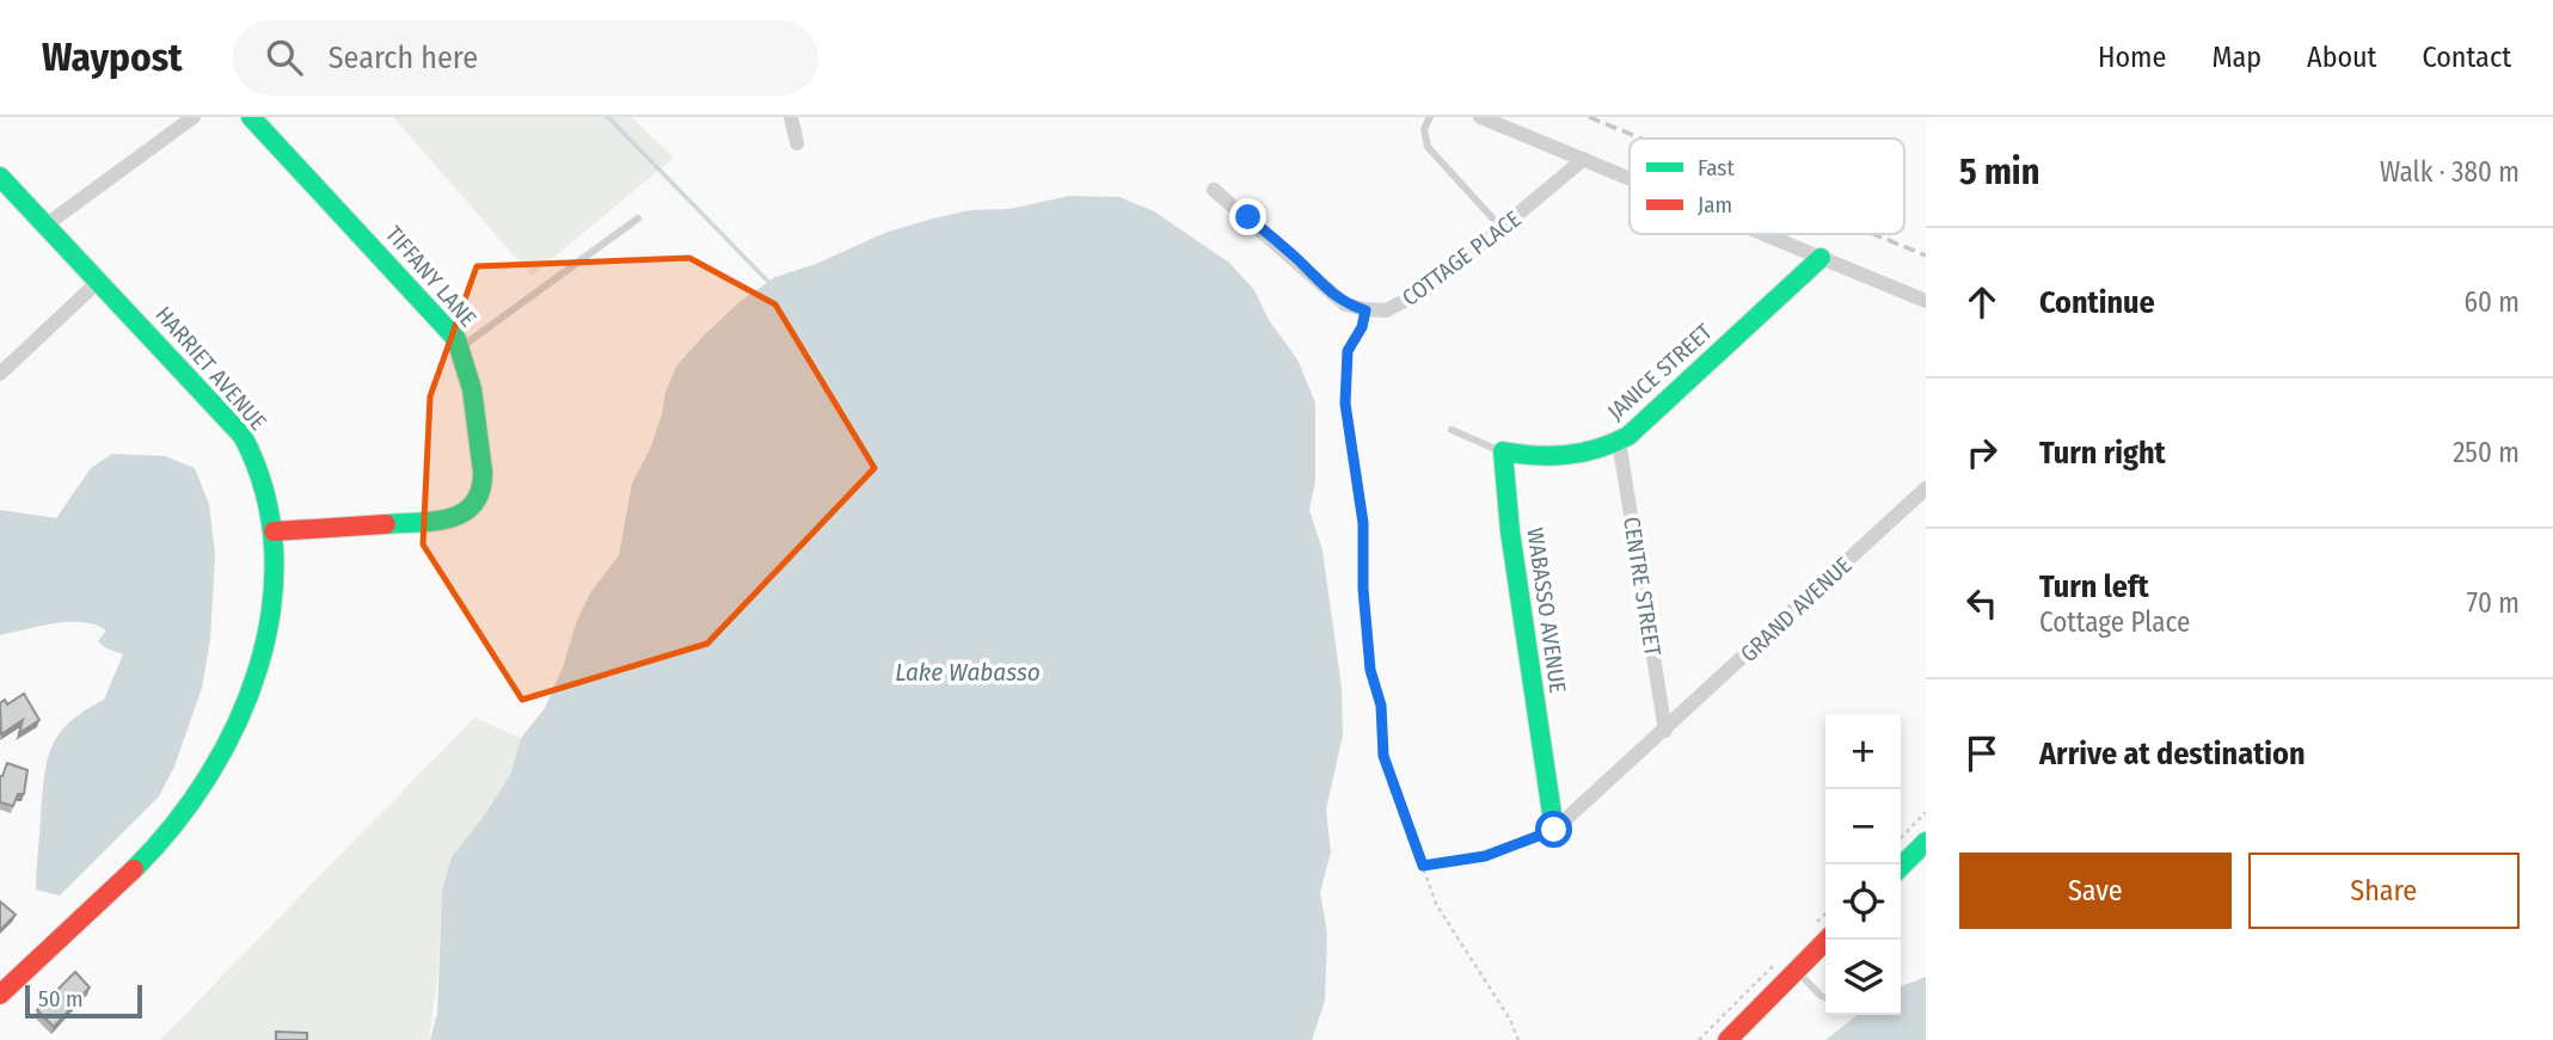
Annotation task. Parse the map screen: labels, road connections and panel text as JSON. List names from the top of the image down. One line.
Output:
{"streets":{"street":["COTTAGE PLACE","TIFFANY LANE","HARRIET AVENUE","JANICE STREET","CENTRE STREET","GRAND AVENUE","WABASSO AVENUE"]},"crossings":[["TIFFANY LANE","HARRIET AVENUE"],["JANICE STREET","CENTRE STREET"],["JANICE STREET","WABASSO AVENUE"],["CENTRE STREET","GRAND AVENUE"],["GRAND AVENUE","WABASSO AVENUE"]],"water":["Lake Wabasso"],"legend":["Fast","Jam"],"scale_bar":"50 m","page":{"header":"Waypost","search":"Search here","nav":["Home","Map","About","Contact"],"heading":["5 min","Walk · 380 m"],"list":[["Continue","60 m"],["Turn right","250 m"],["Turn left","Cottage Place","70 m"],"Arrive at destination"],"map_buttons":["+","−"],"buttons":["Save","Share"],"scale":"50 m"}}
